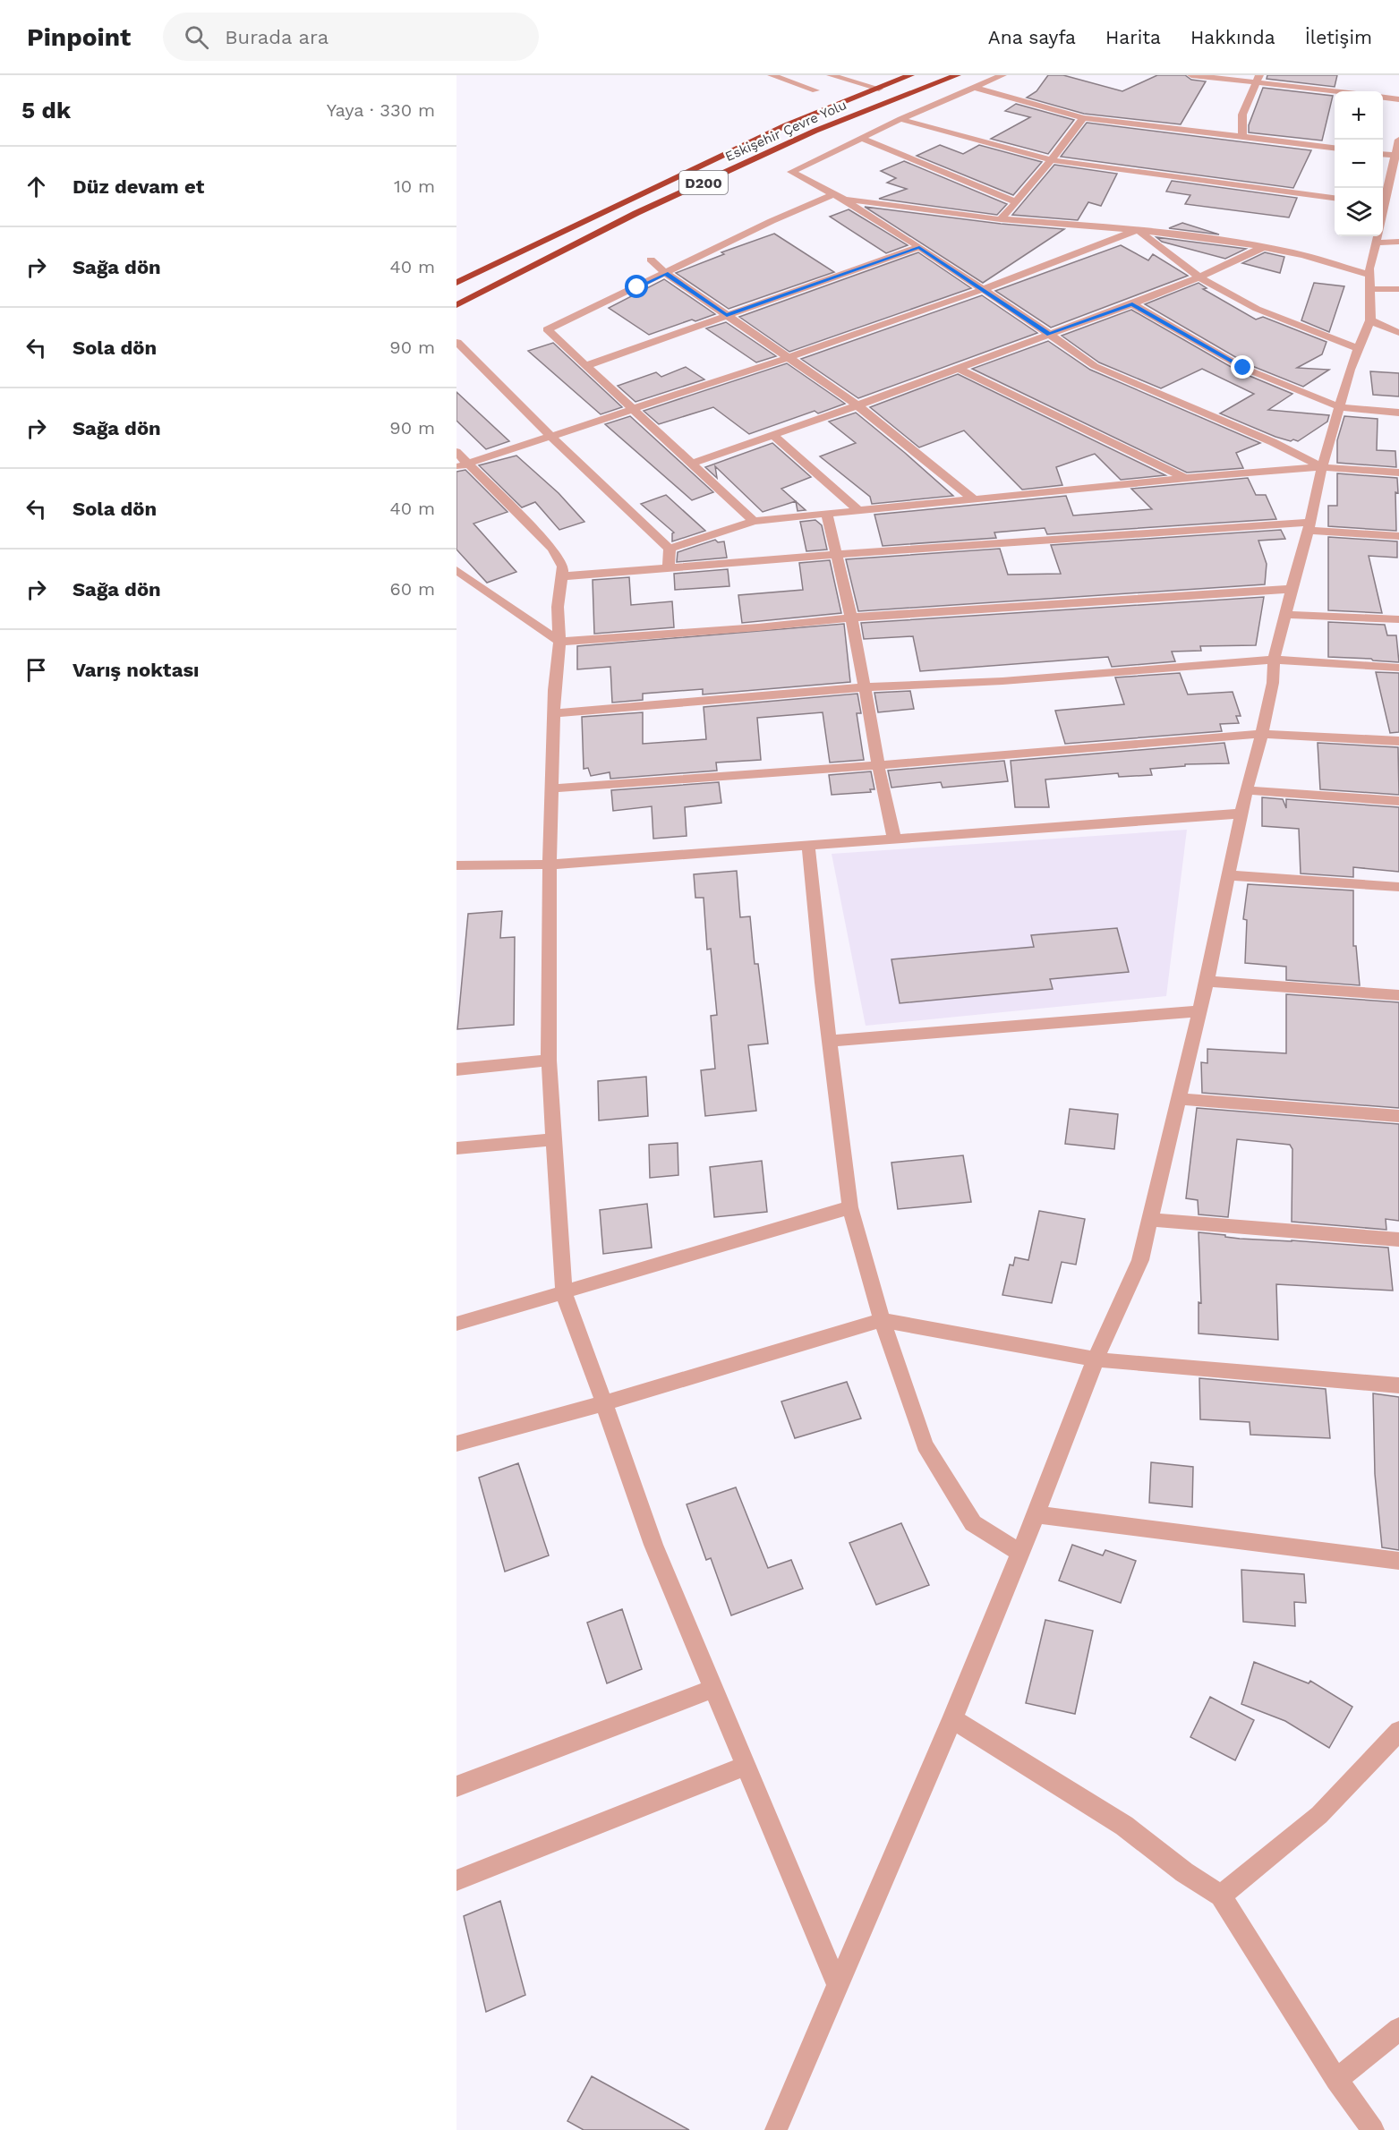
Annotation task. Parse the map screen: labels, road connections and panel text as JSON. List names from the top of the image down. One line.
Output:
{"streets":{"highway":["Eskişehir Çevre Yolu","D200"]},"page":{"header":"Pinpoint","search":"Burada ara","nav":["Ana sayfa","Harita","Hakkında","İletişim"],"heading":["5 dk","Yaya · 330 m"],"map_buttons":["+","−"],"list":[["Düz devam et","10 m"],["Sağa dön","40 m"],["Sola dön","90 m"],["Sağa dön","90 m"],["Sola dön","40 m"],["Sağa dön","60 m"],"Varış noktası"]}}
